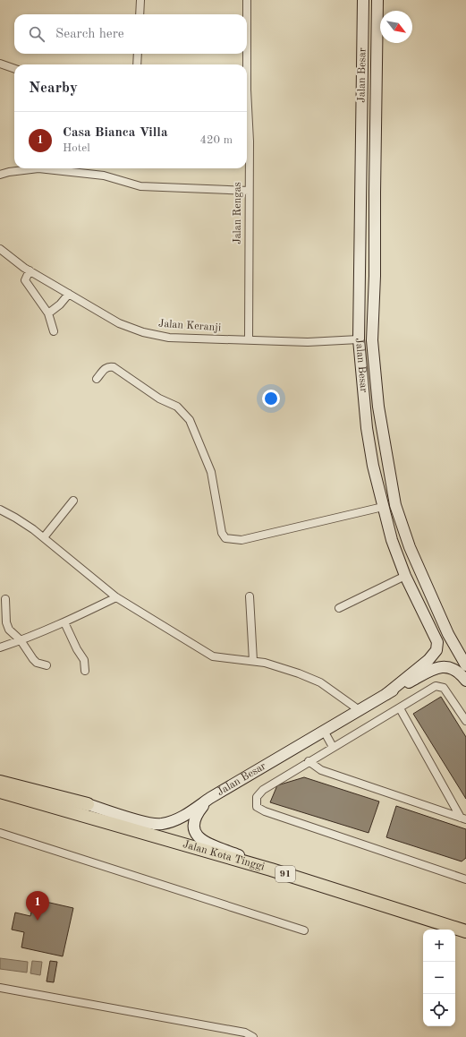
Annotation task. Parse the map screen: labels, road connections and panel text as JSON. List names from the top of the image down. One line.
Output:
{"streets":{"highway":["Jalan Kota Tinggi","91"],"main road":["Jalan Besar"],"street":["Jalan Rengas","Jalan Keranji"]},"crossings":[["Jalan Besar","Jalan Keranji"],["Jalan Rengas","Jalan Keranji"]],"north":"bottom right","page":{"search":"Search here","heading":"Nearby","list":[{"mark":"1","name":"Casa Bianca Villa","note":"Hotel","value":"420 m"}],"pins":"1","map_buttons":["+","−"]}}
